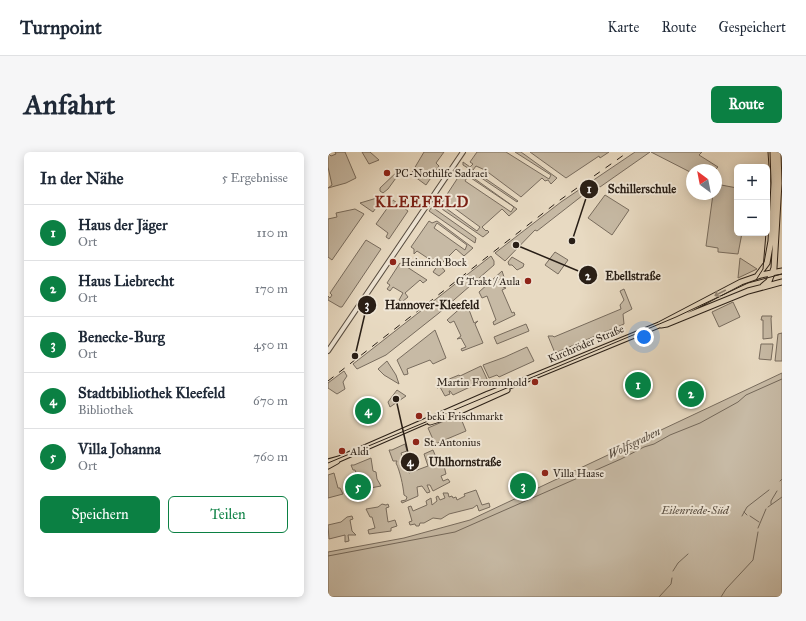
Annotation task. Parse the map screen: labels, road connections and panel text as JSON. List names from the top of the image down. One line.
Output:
{"streets":{"main road":["Kirchröder Straße"]},"districts":["KLEEFELD"],"water":["Wolfsgraben"],"parks":["Eilenriede-Süd"],"places":["PC-Nothilfe Sadraei","Schillerschule","Ebellstraße","Heinrich Bock","G Trakt / Aula","Hannover-Kleefeld","Martin Frommhold","Uhlhornstraße","beki Frischmarkt","St. Antonius","Aldi","Villa Haase"],"north":"top left","page":{"header":"Turnpoint","nav":["Karte","Route","Gespeichert"],"buttons":["Route",["Speichern","Teilen"]],"title":"Anfahrt","heading":["In der Nähe","5 Ergebnisse"],"map_buttons":["+","−"],"list":[{"mark":"1","name":"Haus der Jäger","note":"Ort","value":"110 m"},{"mark":"2","name":"Haus Liebrecht","note":"Ort","value":"170 m"},{"mark":"3","name":"Benecke-Burg","note":"Ort","value":"450 m"},{"mark":"4","name":"Stadtbibliothek Kleefeld","note":"Bibliothek","value":"670 m"},{"mark":"5","name":"Villa Johanna","note":"Ort","value":"760 m"}],"pins":["1","2","4","3","5"]}}
